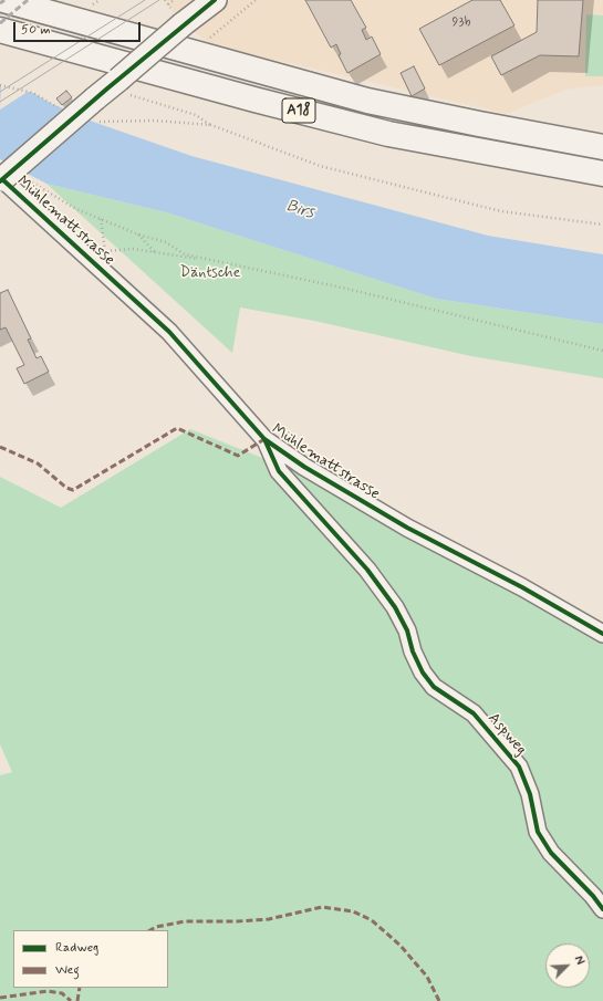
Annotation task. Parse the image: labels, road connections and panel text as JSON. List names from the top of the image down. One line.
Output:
{"streets":{"highway":["A18"],"street":["Mühlemattstrasse","Aspweg"]},"crossings":[["Mühlemattstrasse","Aspweg"]],"water":["Birs"],"parks":["Däntsche"],"house_numbers":["93b"],"legend":["Radweg","Weg"],"scale_bar":"50 m","north":"top right"}
